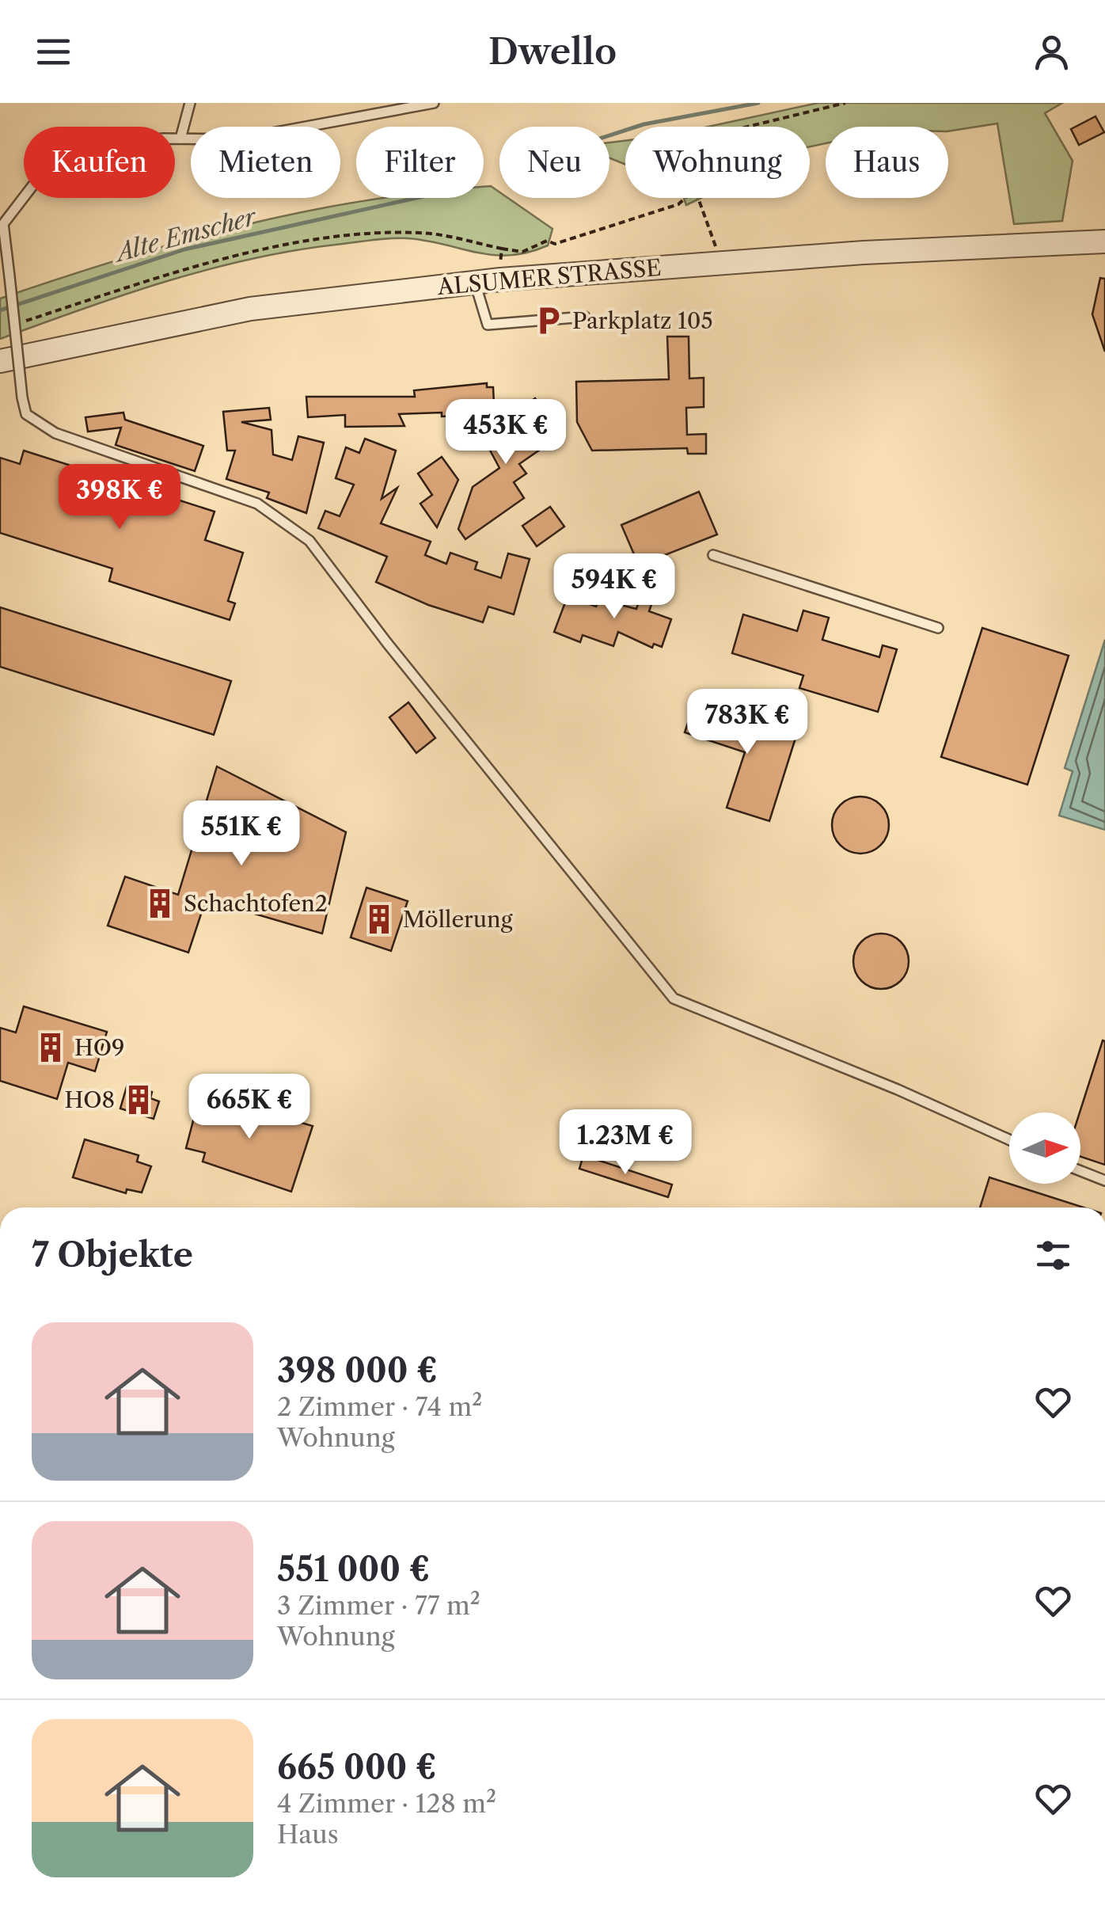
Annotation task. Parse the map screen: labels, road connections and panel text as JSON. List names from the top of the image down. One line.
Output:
{"streets":{"street":["ALSUMER STRASSE"]},"water":["Alte Emscher"],"places":{"parking":["Parkplatz 105"],"building":["Schachtofen2","Möllerung","HO9","HO8"]},"north":"right","page":{"header":"Dwello","chip":["Kaufen","Mieten","Filter","Neu","Wohnung","Haus"],"price":["453K €","398K €","594K €","783K €","551K €","665K €","1.23M €"],"heading":"7 Objekte","list":[{"name":"398 000 €","note":"2 Zimmer · 74 m² · Wohnung"},{"name":"551 000 €","note":"3 Zimmer · 77 m² · Wohnung"},{"name":"665 000 €","note":"4 Zimmer · 128 m² · Haus"}]}}
